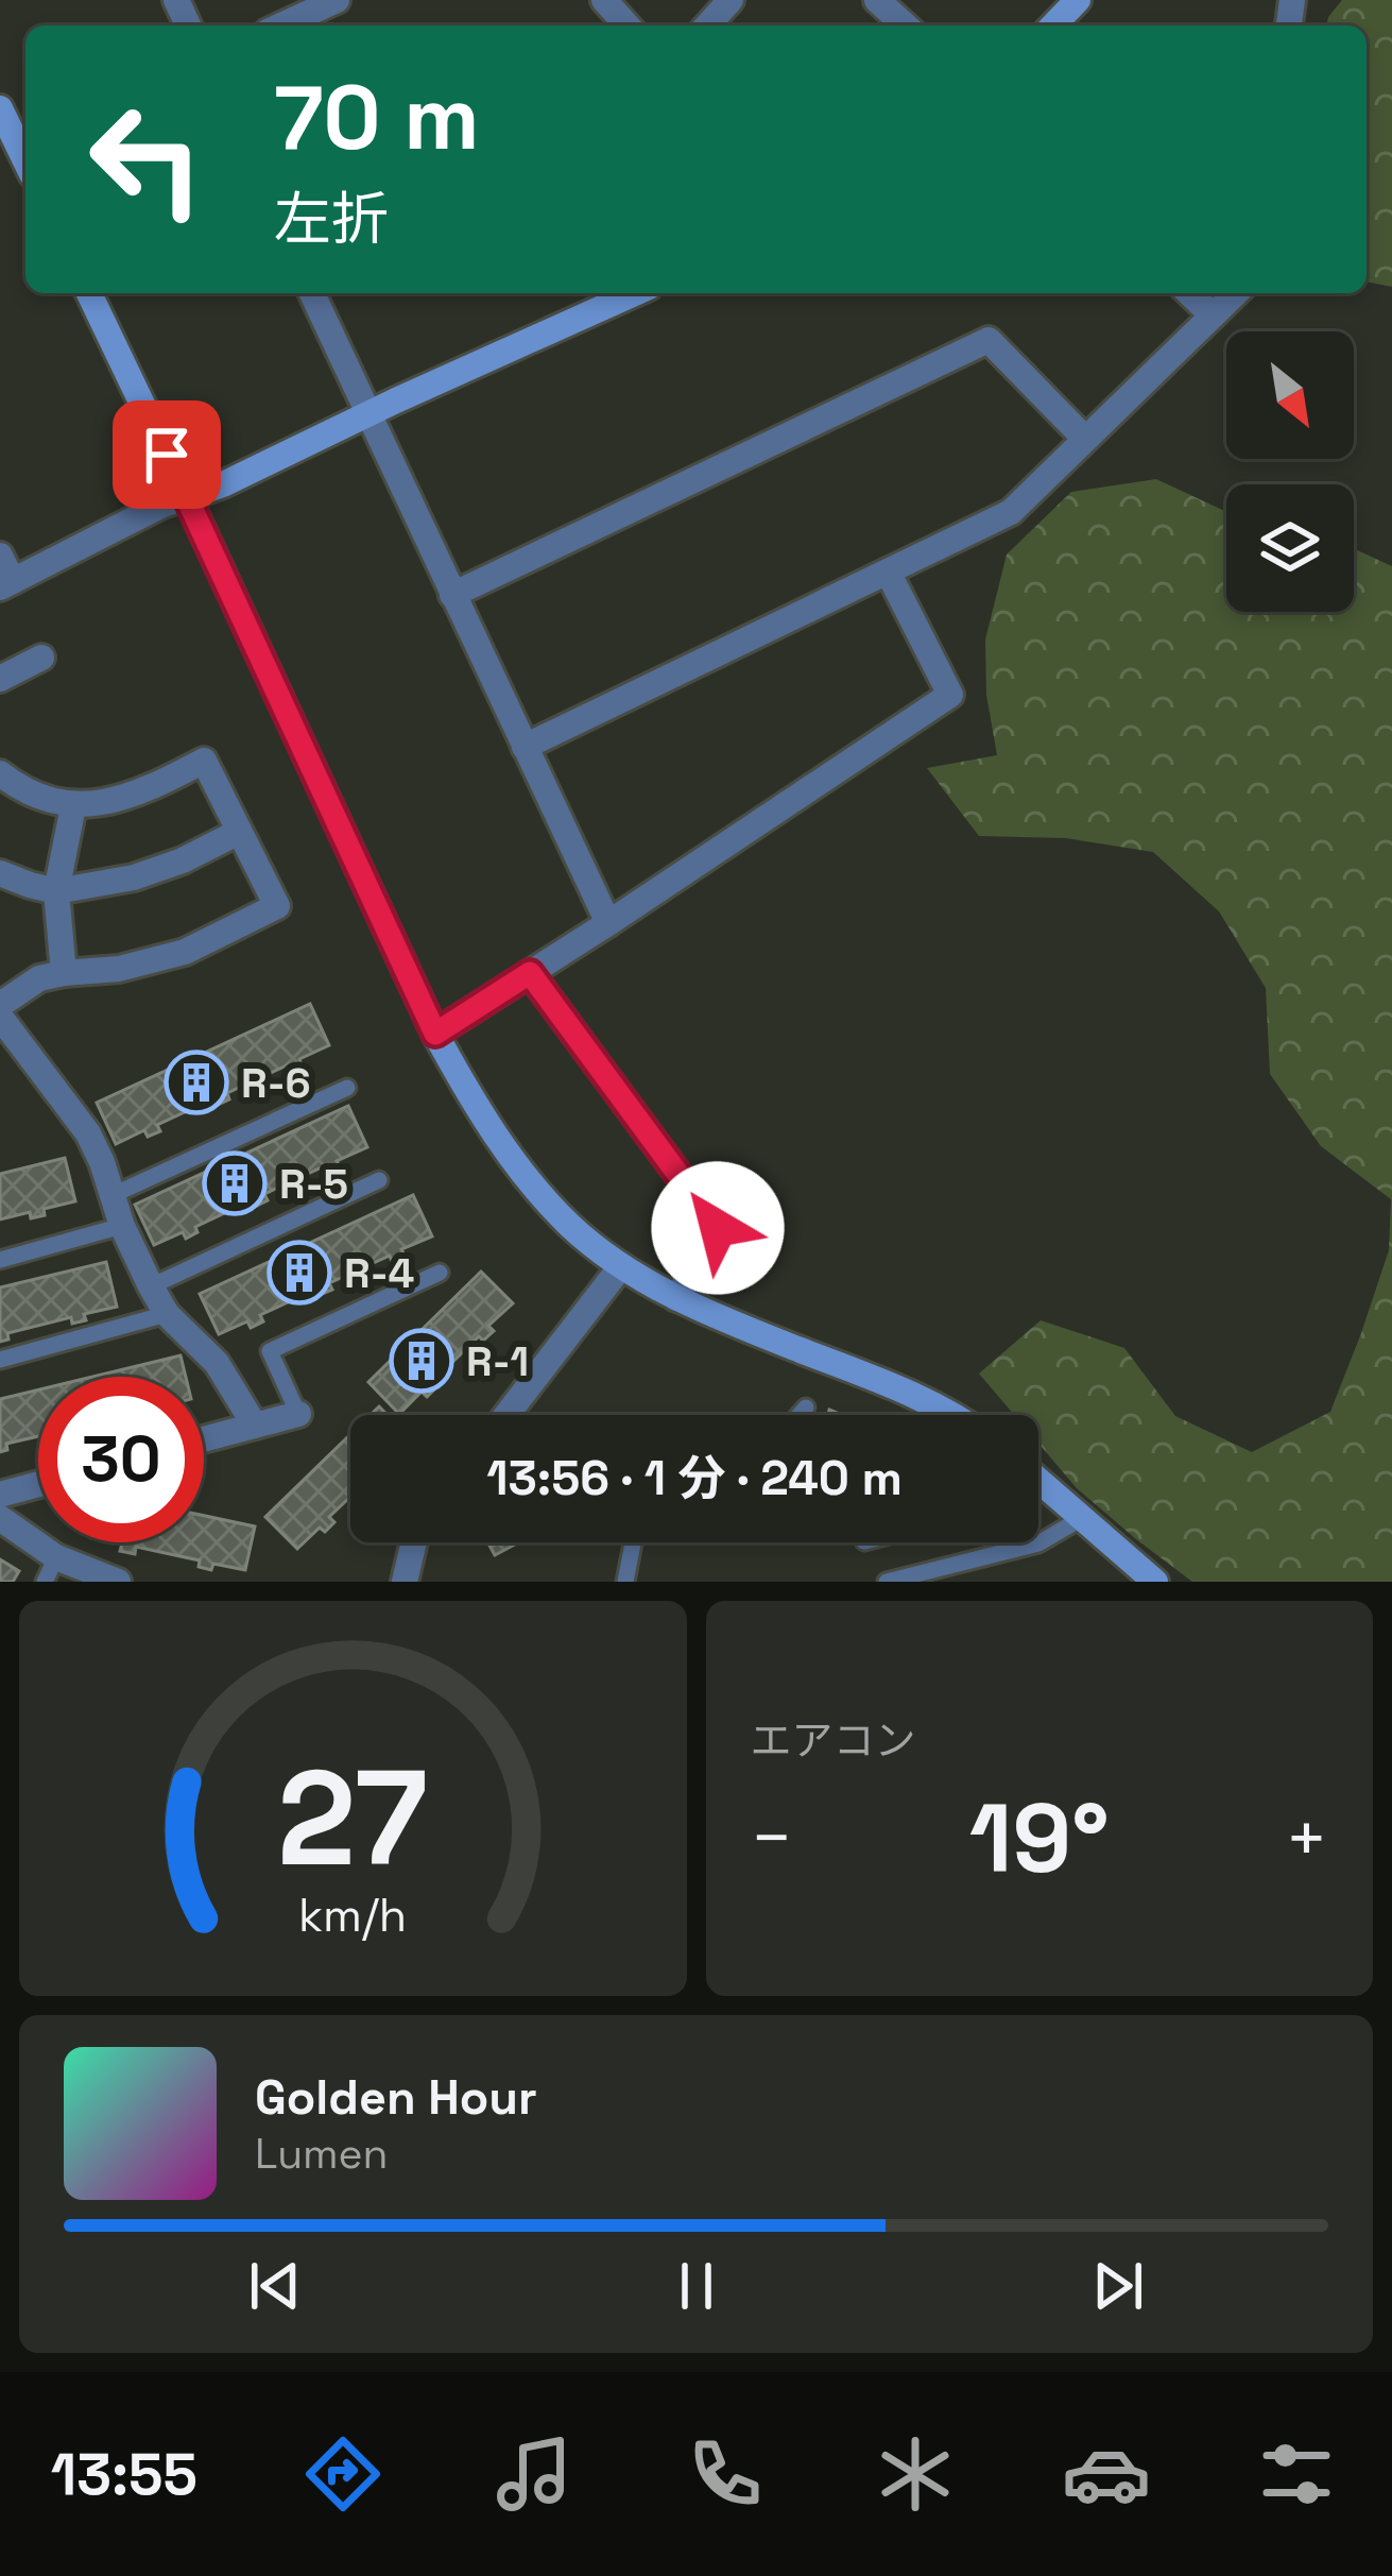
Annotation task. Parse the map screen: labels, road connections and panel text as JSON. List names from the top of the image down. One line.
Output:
{"places":{"building":["R-6","R-5","R-4","R-1"]},"north":"bottom right","page":{"turn":["70 m","左折"],"limit":"30","trip":"13:56 · 1 分 · 240 m","tile":"エアコン","heat":["−","19°","+"],"song":["Golden Hour","Lumen"],"tabs":"13:55","gauge":["27","km/h"]}}
